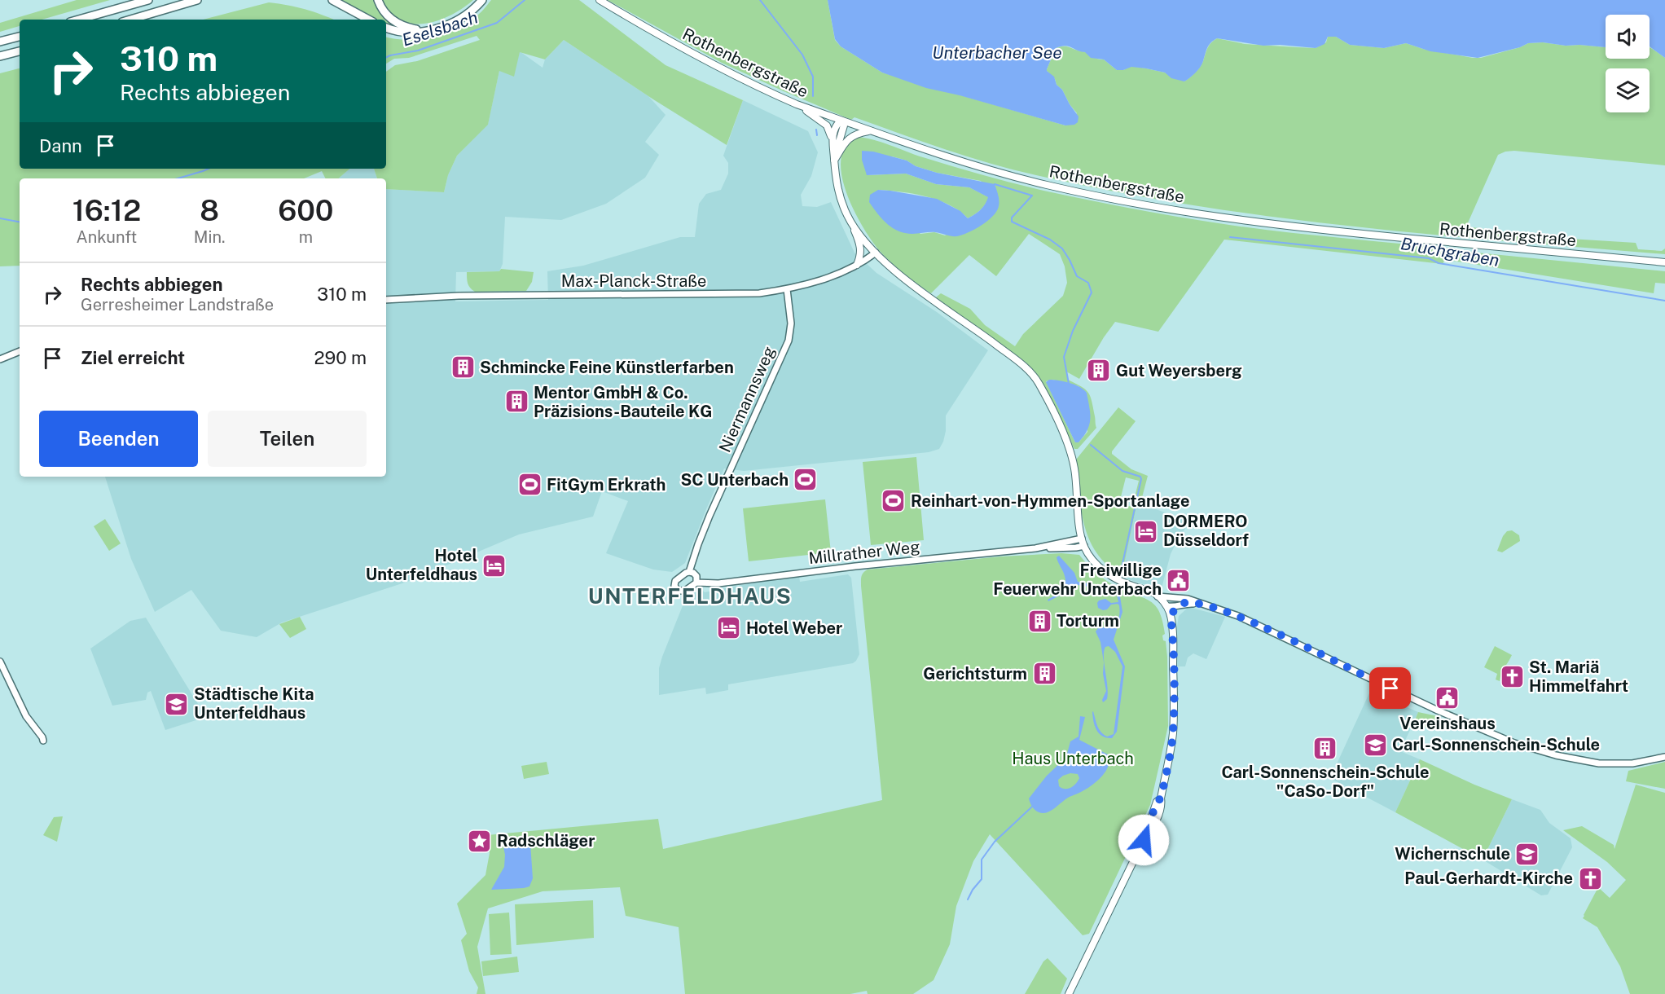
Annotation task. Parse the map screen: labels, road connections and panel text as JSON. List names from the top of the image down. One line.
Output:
{"streets":{"main road":["Rothenbergstraße"],"street":["Max-Planck-Straße","Niermannsweg","Millrather Weg"]},"crossings":[["Max-Planck-Straße","Niermannsweg"],["Niermannsweg","Millrather Weg"]],"districts":["UNTERFELDHAUS"],"water":["Eselsbach","Unterbacher See","Bruchgraben"],"parks":["Haus Unterbach"],"places":{"building":["Schmincke Feine Künstlerfarben","Gut Weyersberg","Mentor GmbH & Co. Präzisions-Bauteile KG","Torturm","Gerichtsturm","Carl-Sonnenschein-Schule \"CaSo-Dorf\""],"sports":["SC Unterbach","FitGym Erkrath","Reinhart-von-Hymmen-Sportanlage"],"hotel":["DORMERO Düsseldorf","Hotel Unterfeldhaus","Hotel Weber"],"public building":["Freiwillige Feuerwehr Unterbach","Vereinshaus"],"church":["St. Mariä Himmelfahrt","Paul-Gerhardt-Kirche"],"school or university":["Städtische Kita Unterfeldhaus","Carl-Sonnenschein-Schule","Wichernschule"],"place":["Radschläger"]},"page":{"turn":["310 m","Rechts abbiegen"],"then":"Dann","eta":["16:12","Ankunft","8","Min.","600","m"],"list":[{"name":"Rechts abbiegen","note":"Gerresheimer Landstraße","value":"310 m"},{"name":"Ziel erreicht","value":"290 m"}],"buttons":["Beenden","Teilen"]}}
